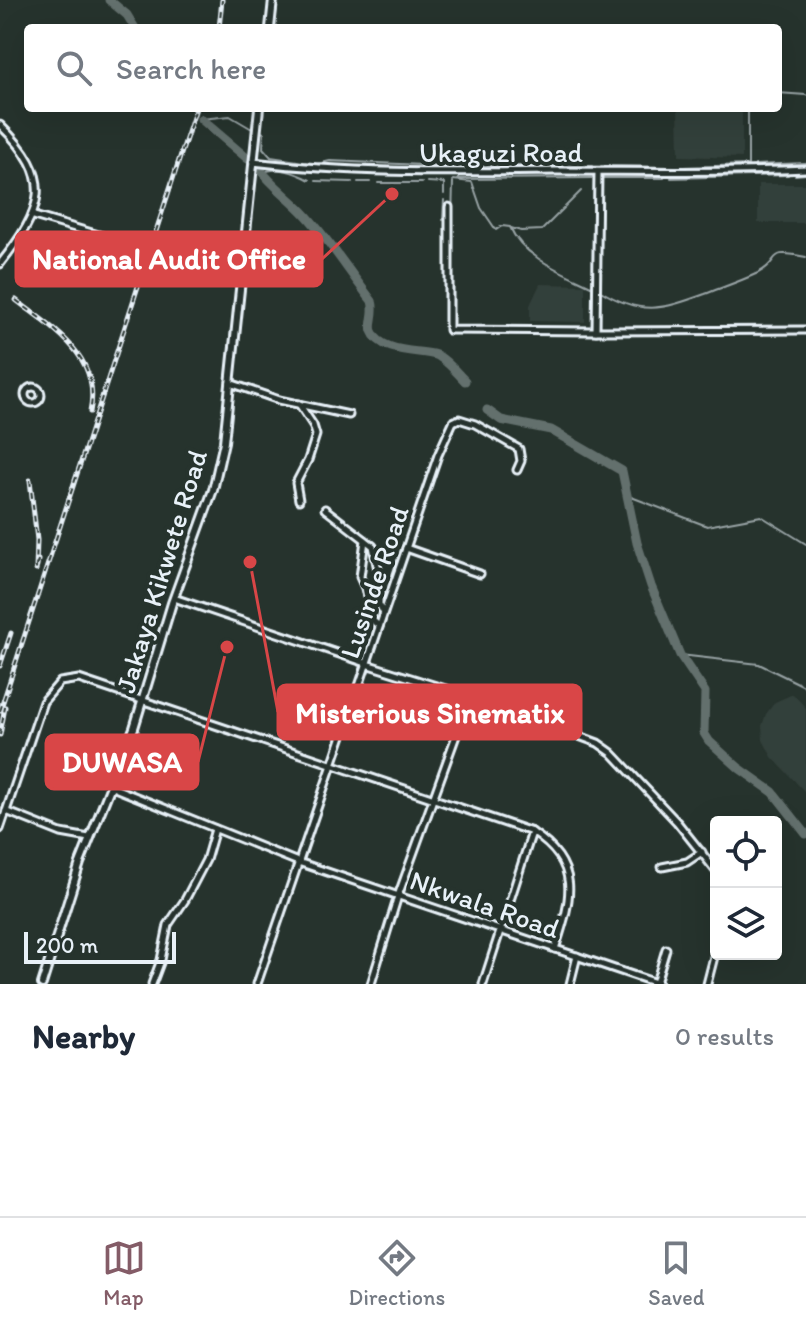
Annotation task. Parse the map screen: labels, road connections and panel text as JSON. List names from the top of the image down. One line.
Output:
{"streets":{"main road":["Jakaya Kikwete Road"],"street":["Ukaguzi Road","Lusinde Road","Nkwala Road"]},"crossings":[["Ukaguzi Road","Jakaya Kikwete Road"],["Jakaya Kikwete Road","Nkwala Road"],["Lusinde Road","Nkwala Road"]],"places":["National Audit Office","Misterious Sinematix","DUWASA"],"scale_bar":"200 m","page":{"search":"Search here","scale":"200 m","heading":["Nearby","0 results"],"nav":["Map","Directions","Saved"]}}
